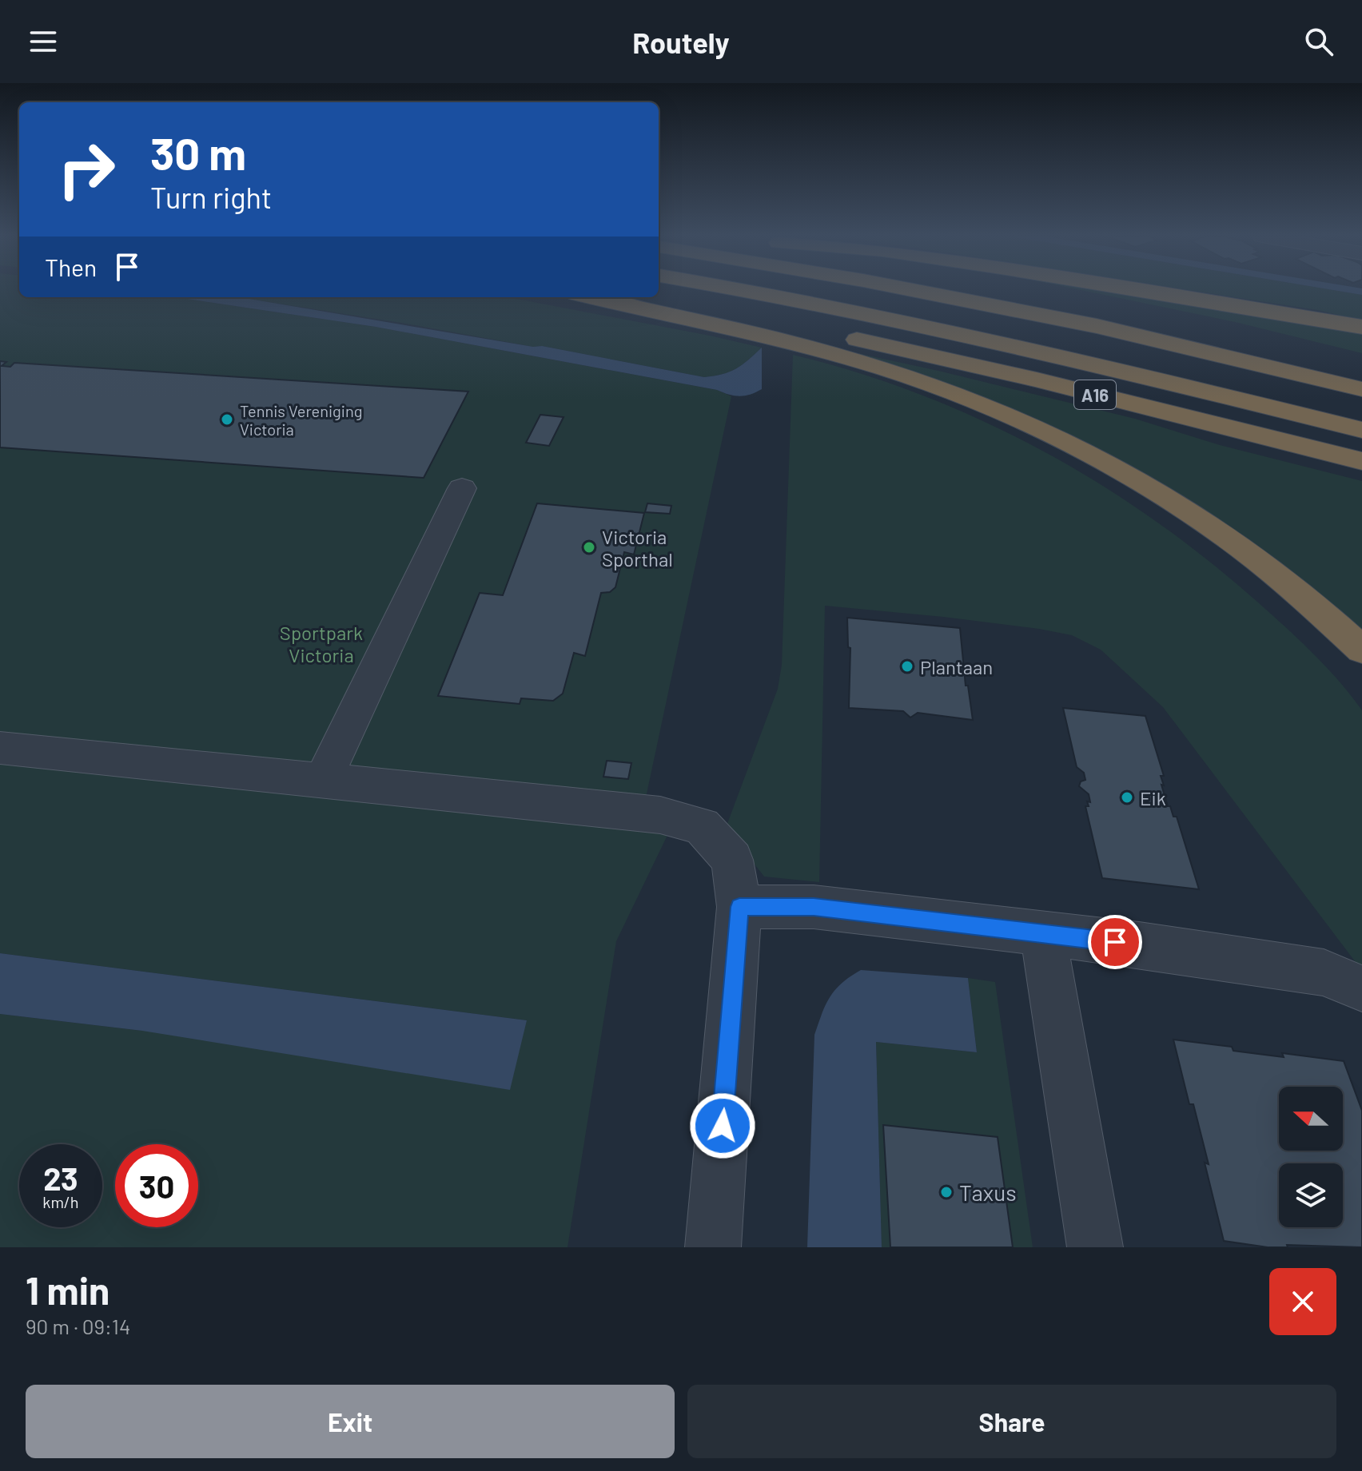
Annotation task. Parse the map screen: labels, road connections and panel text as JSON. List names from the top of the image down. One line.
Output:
{"streets":{"highway":["A16"]},"parks":["Sportpark Victoria"],"places":["Tennis Vereniging Victoria","Victoria Sporthal","Plantaan","Eik","Taxus"],"north":"left","page":{"header":"Routely","turn":["30 m","Turn right"],"then":"Then","speed":"23 km/h","limit":"30","heading":["1 min","90 m · 09:14"],"buttons":["Exit","Share"]}}
